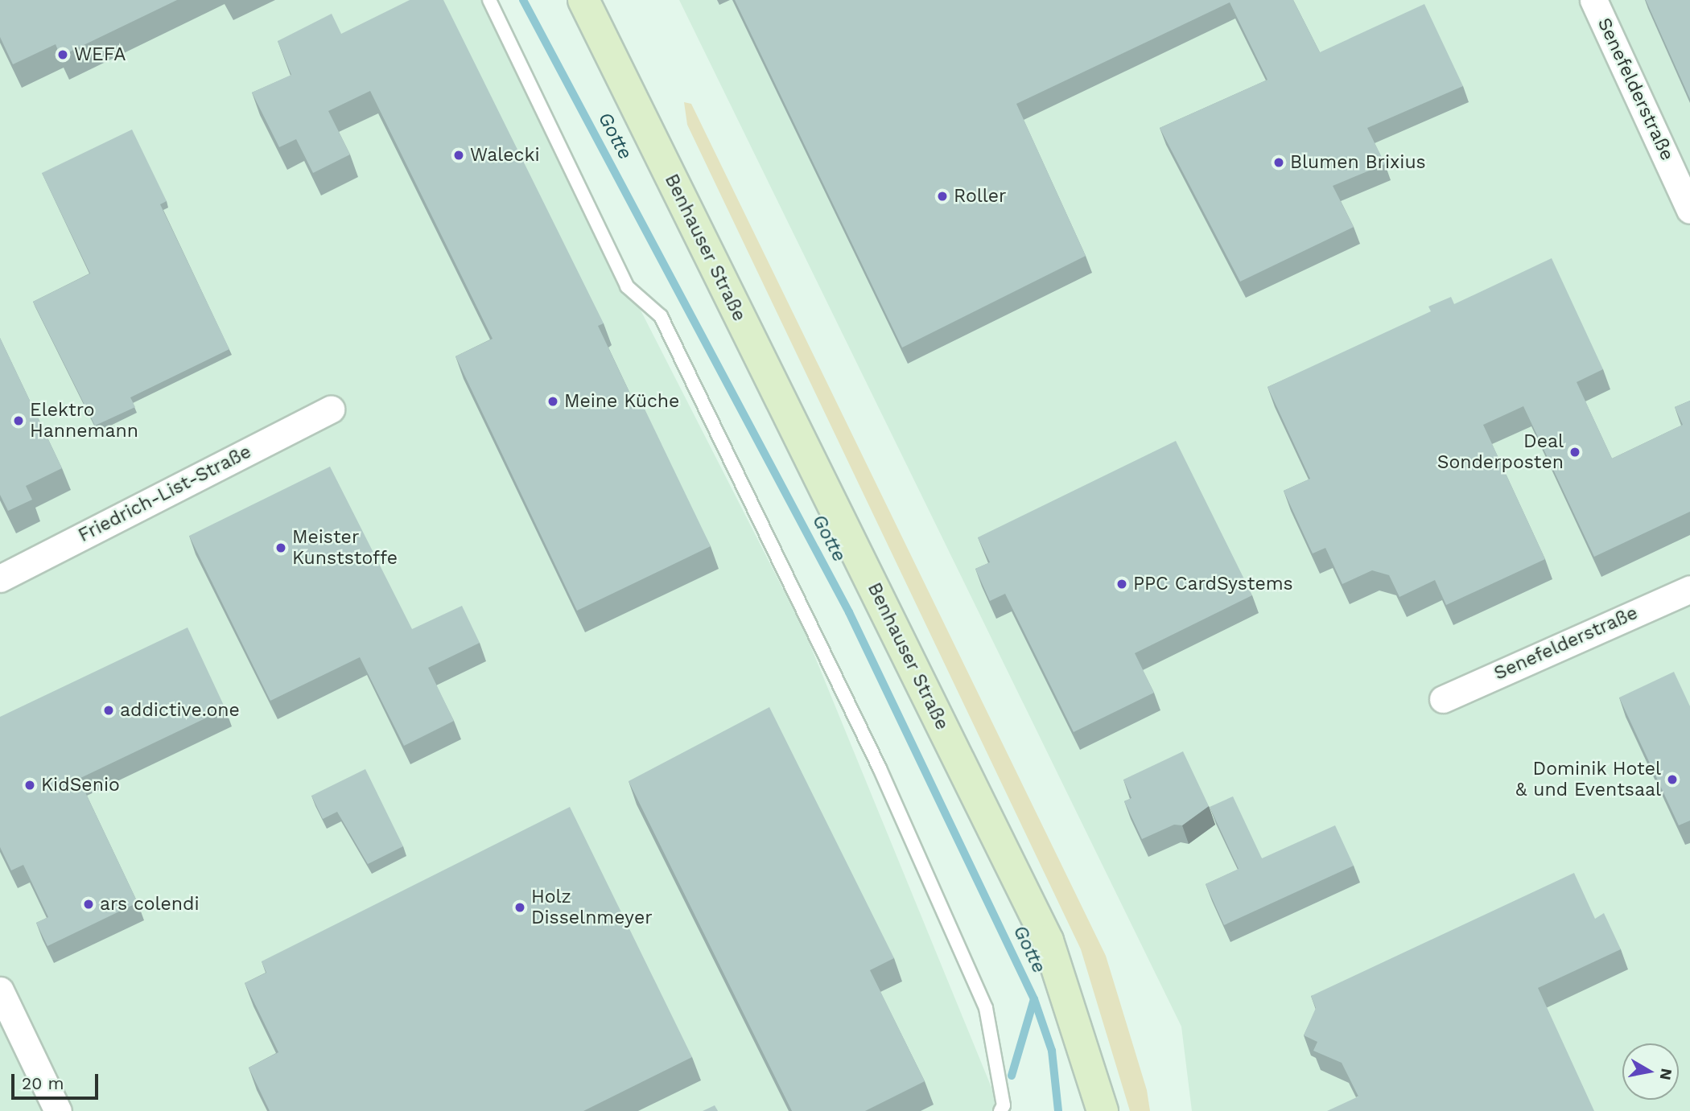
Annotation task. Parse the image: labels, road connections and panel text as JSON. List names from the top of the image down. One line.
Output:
{"streets":{"main road":["Benhauser Straße"],"street":["Senefelderstraße","Friedrich-List-Straße"]},"water":["Gotte"],"places":["WEFA","Walecki","Blumen Brixius","Roller","Meine Küche","Elektro Hannemann","Deal Sonderposten","Meister Kunststoffe","PPC CardSystems","addictive.one","Dominik Hotel & und Eventsaal","KidSenio","ars colendi","Holz Disselnmeyer"],"scale_bar":"20 m","north":"right"}
